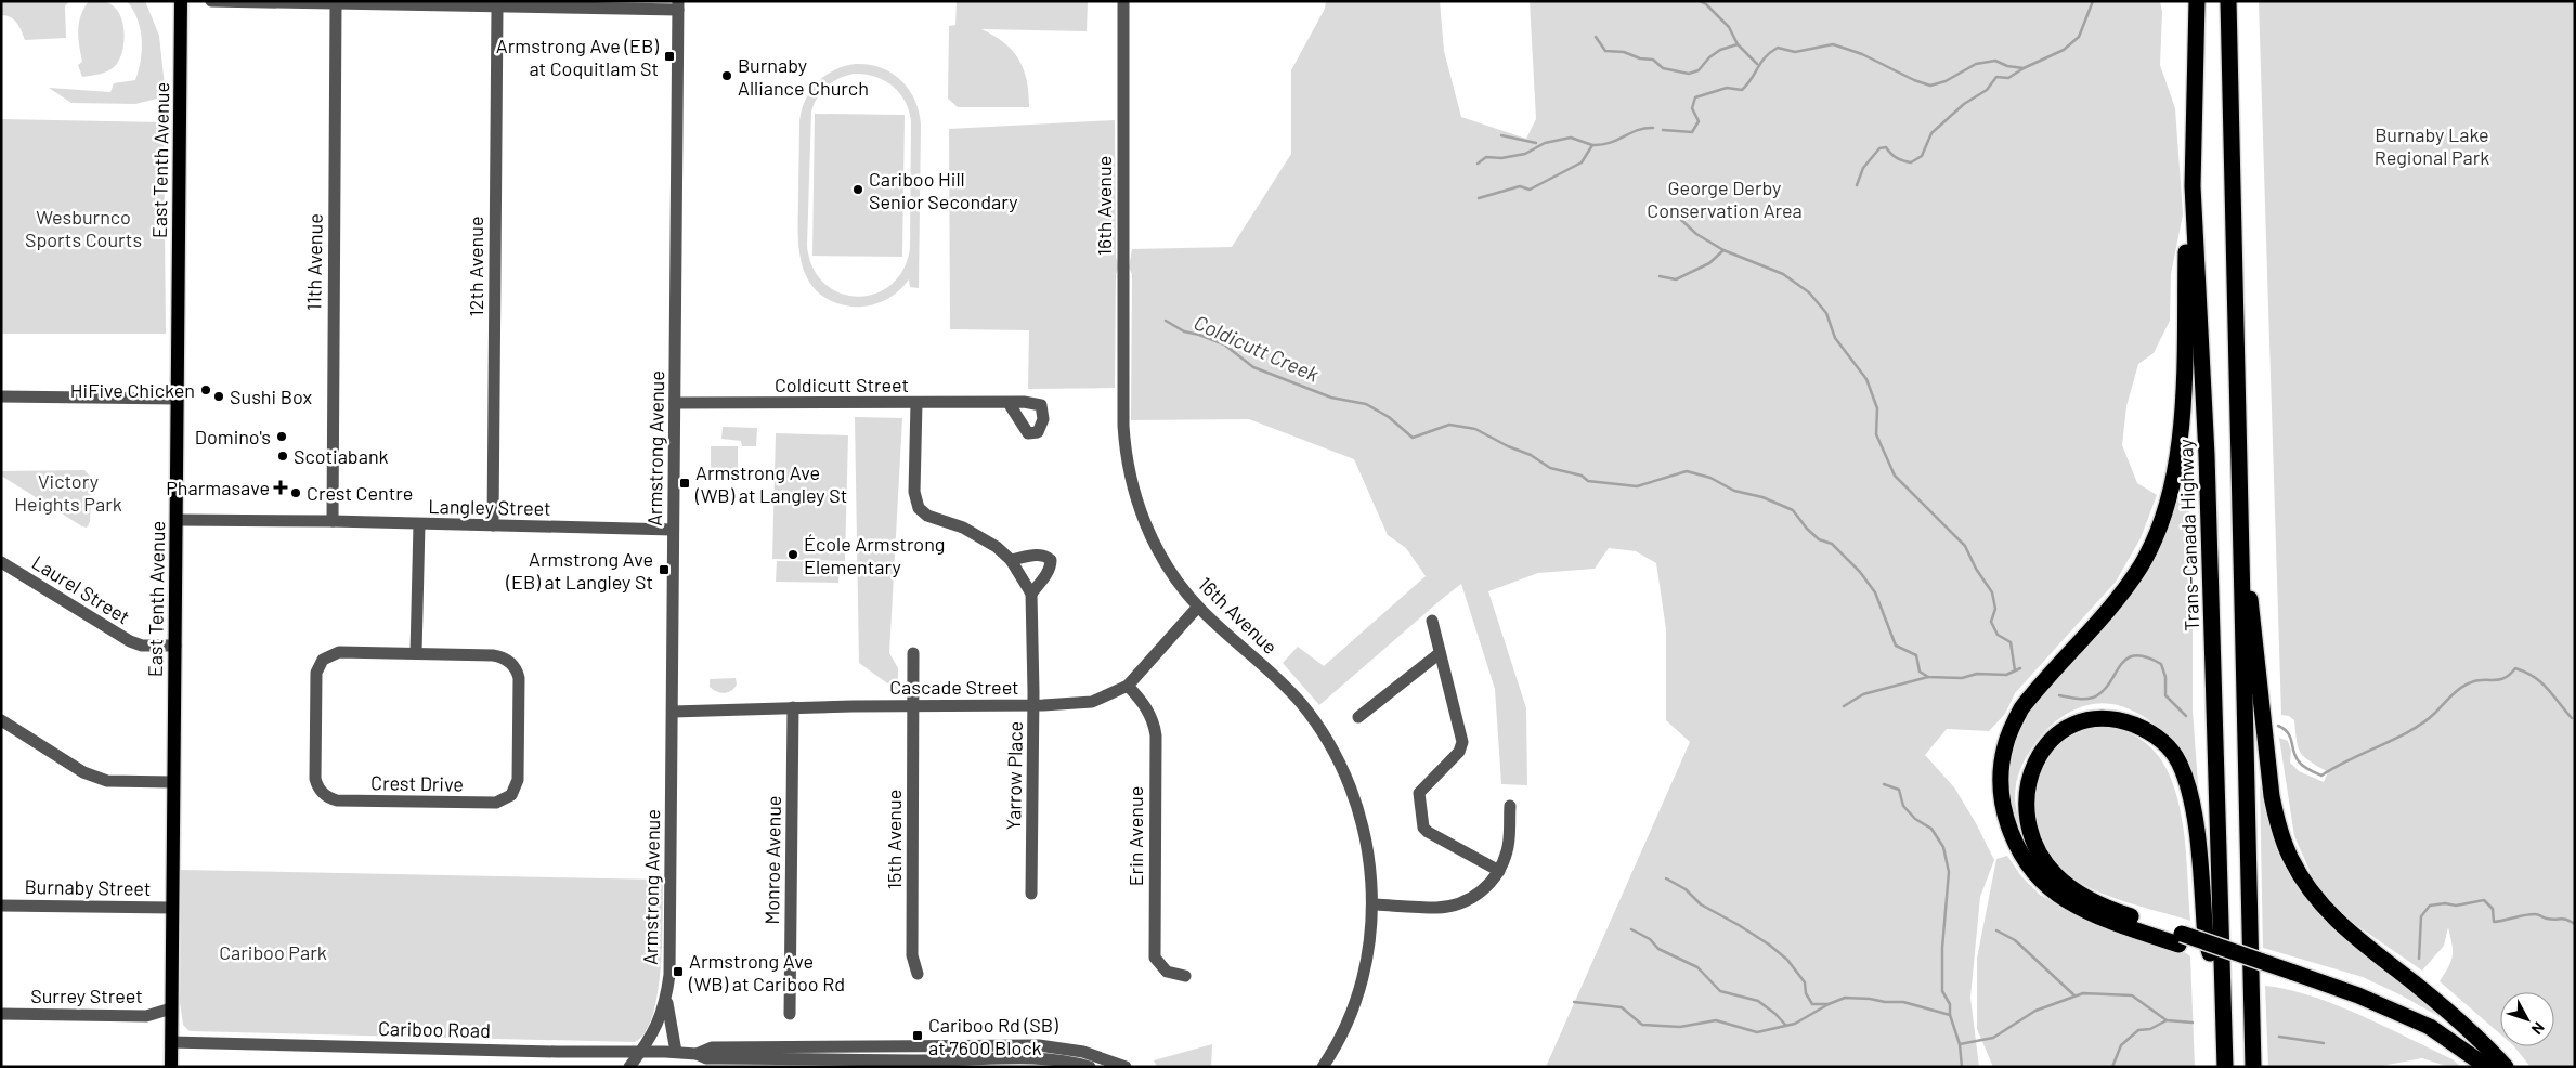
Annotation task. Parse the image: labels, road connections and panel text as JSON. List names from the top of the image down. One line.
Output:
{"streets":{"highway":["Trans-Canada Highway"],"main road":["East Tenth Avenue"],"street":["16th Avenue","11th Avenue","12th Avenue","Coldicutt Street","Armstrong Avenue","Langley Street","Laurel Street","Cascade Street","Yarrow Place","Crest Drive","Erin Avenue","15th Avenue","Monroe Avenue","Burnaby Street","Surrey Street","Cariboo Road"]},"crossings":[["East Tenth Avenue","Langley Street"],["East Tenth Avenue","Laurel Street"],["East Tenth Avenue","Burnaby Street"],["East Tenth Avenue","Surrey Street"],["East Tenth Avenue","Cariboo Road"],["16th Avenue","Cascade Street"],["11th Avenue","Langley Street"],["12th Avenue","Langley Street"],["Coldicutt Street","Armstrong Avenue"],["Armstrong Avenue","Langley Street"],["Armstrong Avenue","Cascade Street"],["Armstrong Avenue","Cariboo Road"],["Cascade Street","Yarrow Place"],["Cascade Street","Erin Avenue"],["Cascade Street","15th Avenue"],["Cascade Street","Monroe Avenue"]],"water":["Coldicutt Creek"],"parks":["Burnaby Lake Regional Park","George Derby Conservation Area","Wesburnco Sports Courts","Victory Heights Park","Cariboo Park"],"places":{"transit":["Armstrong Ave (EB) at Coquitlam St","Armstrong Ave (WB) at Langley St","Armstrong Ave (EB) at Langley St","Armstrong Ave (WB) at Cariboo Rd","Cariboo Rd (SB) at 7600 Block"],"other":["Burnaby Alliance Church","Cariboo Hill Senior Secondary","HiFive Chicken","Sushi Box","Domino's","Scotiabank","Crest Centre","École Armstrong Elementary"],"health":["Pharmasave"]},"north":"bottom right"}
